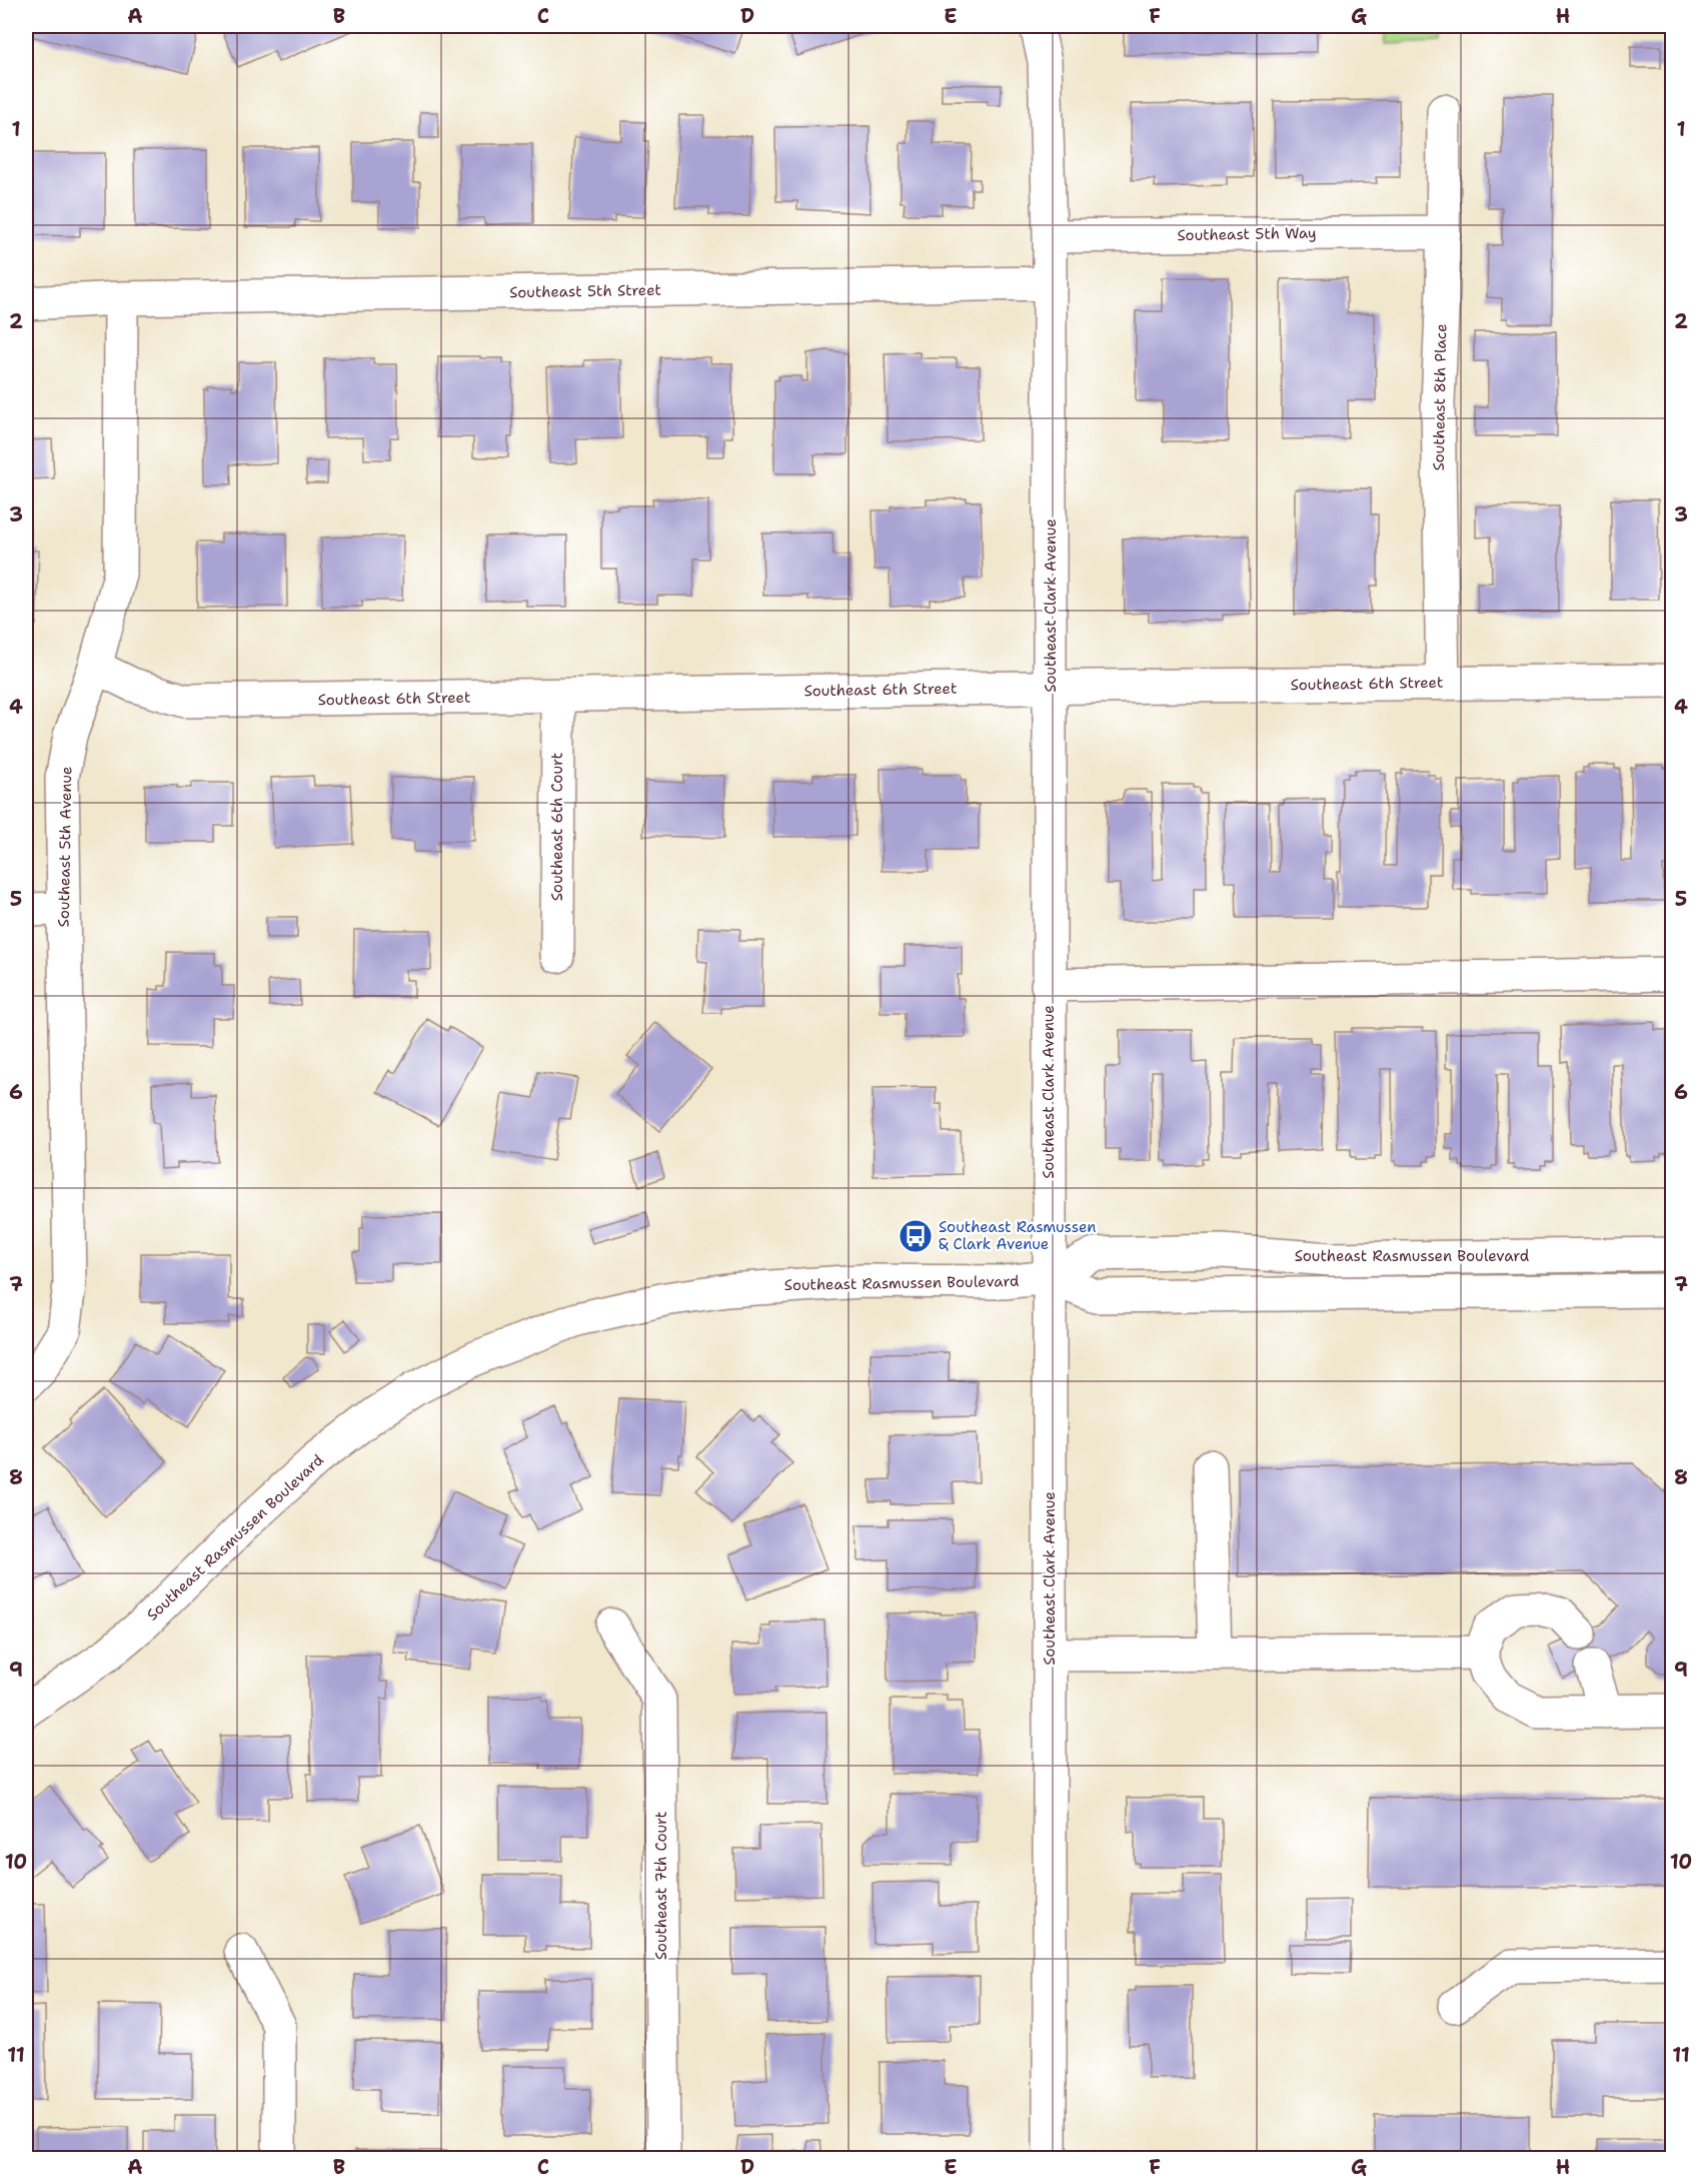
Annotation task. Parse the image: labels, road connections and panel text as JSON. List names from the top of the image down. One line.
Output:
{"streets":{"street":["Southeast 5th Way","Southeast 5th Street","Southeast 8th Place","Southeast Clark Avenue","Southeast 6th Street","Southeast 6th Court","Southeast 5th Avenue","Southeast Rasmussen Boulevard","Southeast 7th Court"]},"crossings":[["Southeast 5th Way","Southeast 8th Place"],["Southeast 5th Way","Southeast Clark Avenue"],["Southeast 5th Street","Southeast Clark Avenue"],["Southeast 5th Street","Southeast 5th Avenue"],["Southeast 8th Place","Southeast 6th Street"],["Southeast Clark Avenue","Southeast 6th Street"],["Southeast Clark Avenue","Southeast Rasmussen Boulevard"],["Southeast 6th Street","Southeast 6th Court"],["Southeast 6th Street","Southeast 5th Avenue"]],"places":{"bus stop":["Southeast Rasmussen & Clark Avenue"]},"grid":{"columns":["A","B","C","D","E","F","G","H"],"rows":["1","2","3","4","5","6","7","8","9","10","11"]}}
